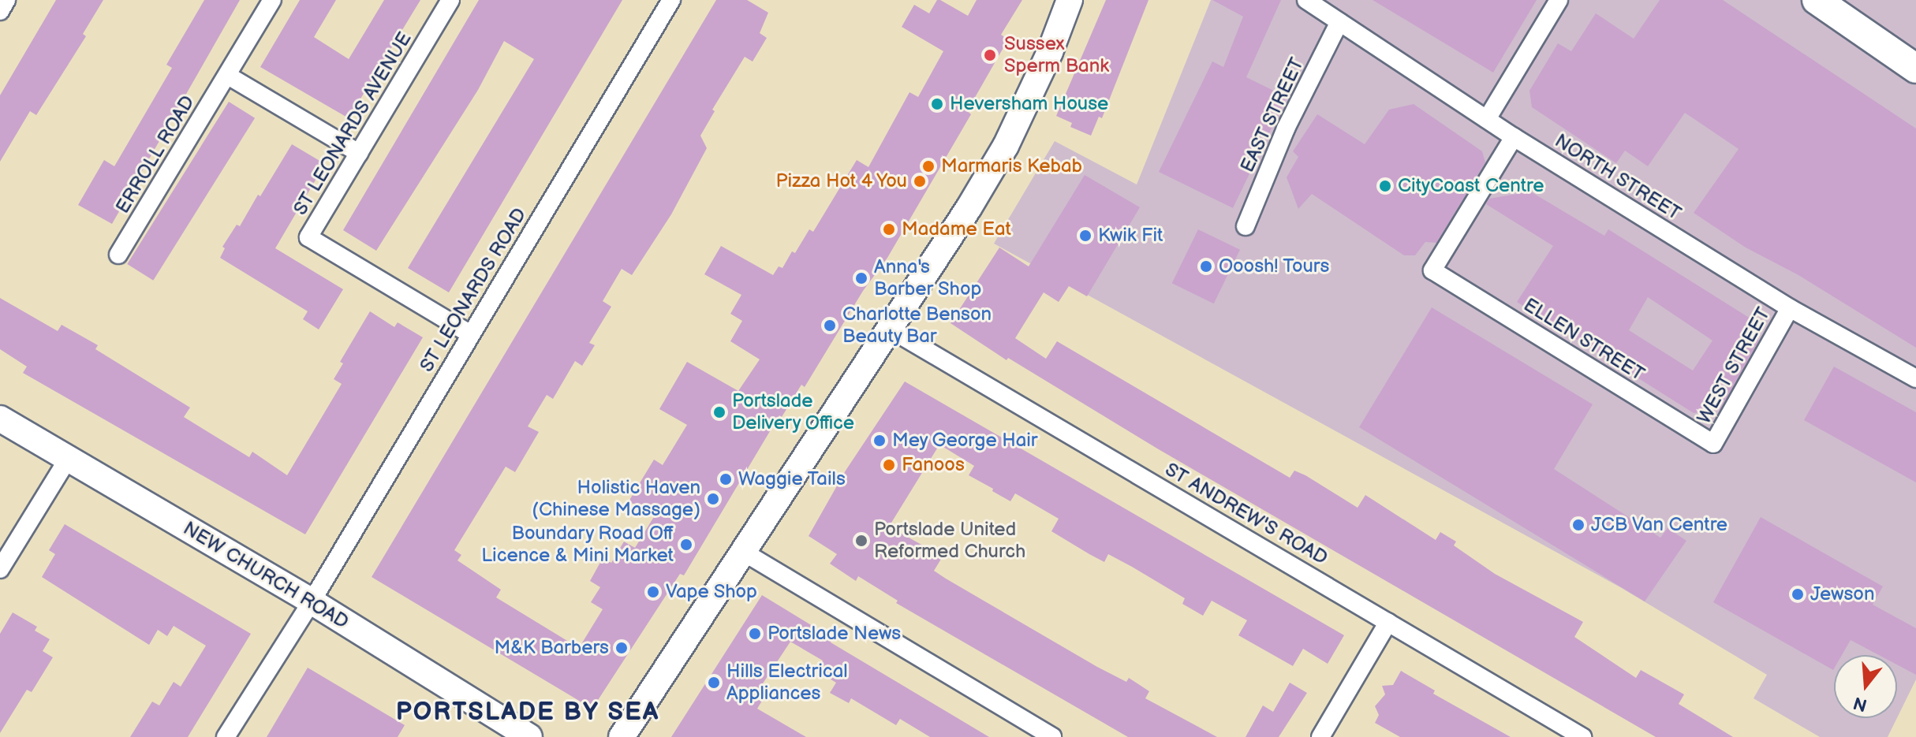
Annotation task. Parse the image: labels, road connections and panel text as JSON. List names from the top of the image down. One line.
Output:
{"streets":{"main road":["NEW CHURCH ROAD"],"street":["EAST STREET","ST LEONARDS AVENUE","ERROLL ROAD","NORTH STREET","ST LEONARDS ROAD","ELLEN STREET","WEST STREET","ST ANDREW'S ROAD"]},"crossings":[["EAST STREET","NORTH STREET"],["ST LEONARDS AVENUE","ST LEONARDS ROAD"],["NORTH STREET","ELLEN STREET"],["NORTH STREET","WEST STREET"],["ST LEONARDS ROAD","NEW CHURCH ROAD"],["ELLEN STREET","WEST STREET"]],"districts":["PORTSLADE BY SEA"],"places":["Sussex Sperm Bank","Heversham House","Marmaris Kebab","Pizza Hot 4 You","CityCoast Centre","Madame Eat","Kwik Fit","Ooosh! Tours","Anna's Barber Shop","Charlotte Benson Beauty Bar","Portslade Delivery Office","Mey George Hair","Fanoos","Waggie Tails","Holistic Haven (Chinese Massage)","JCB Van Centre","Portslade United Reformed Church","Boundary Road Off Licence & Mini Market","Vape Shop","Jewson","Portslade News","M&K Barbers","Hills Electrical Appliances"],"north":"bottom"}
